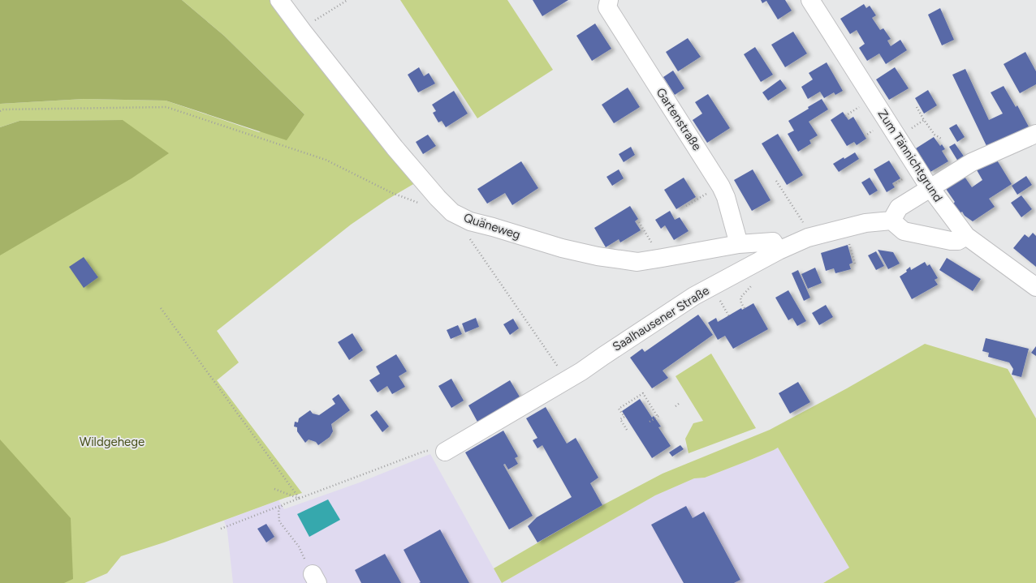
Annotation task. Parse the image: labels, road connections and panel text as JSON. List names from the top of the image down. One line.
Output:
{"streets":{"street":["Gartenstraße","Zum Tännichtgrund","Quäneweg","Saalhausener Straße"]},"crossings":[["Gartenstraße","Quäneweg"],["Quäneweg","Saalhausener Straße"]],"parks":["Wildgehege"]}
